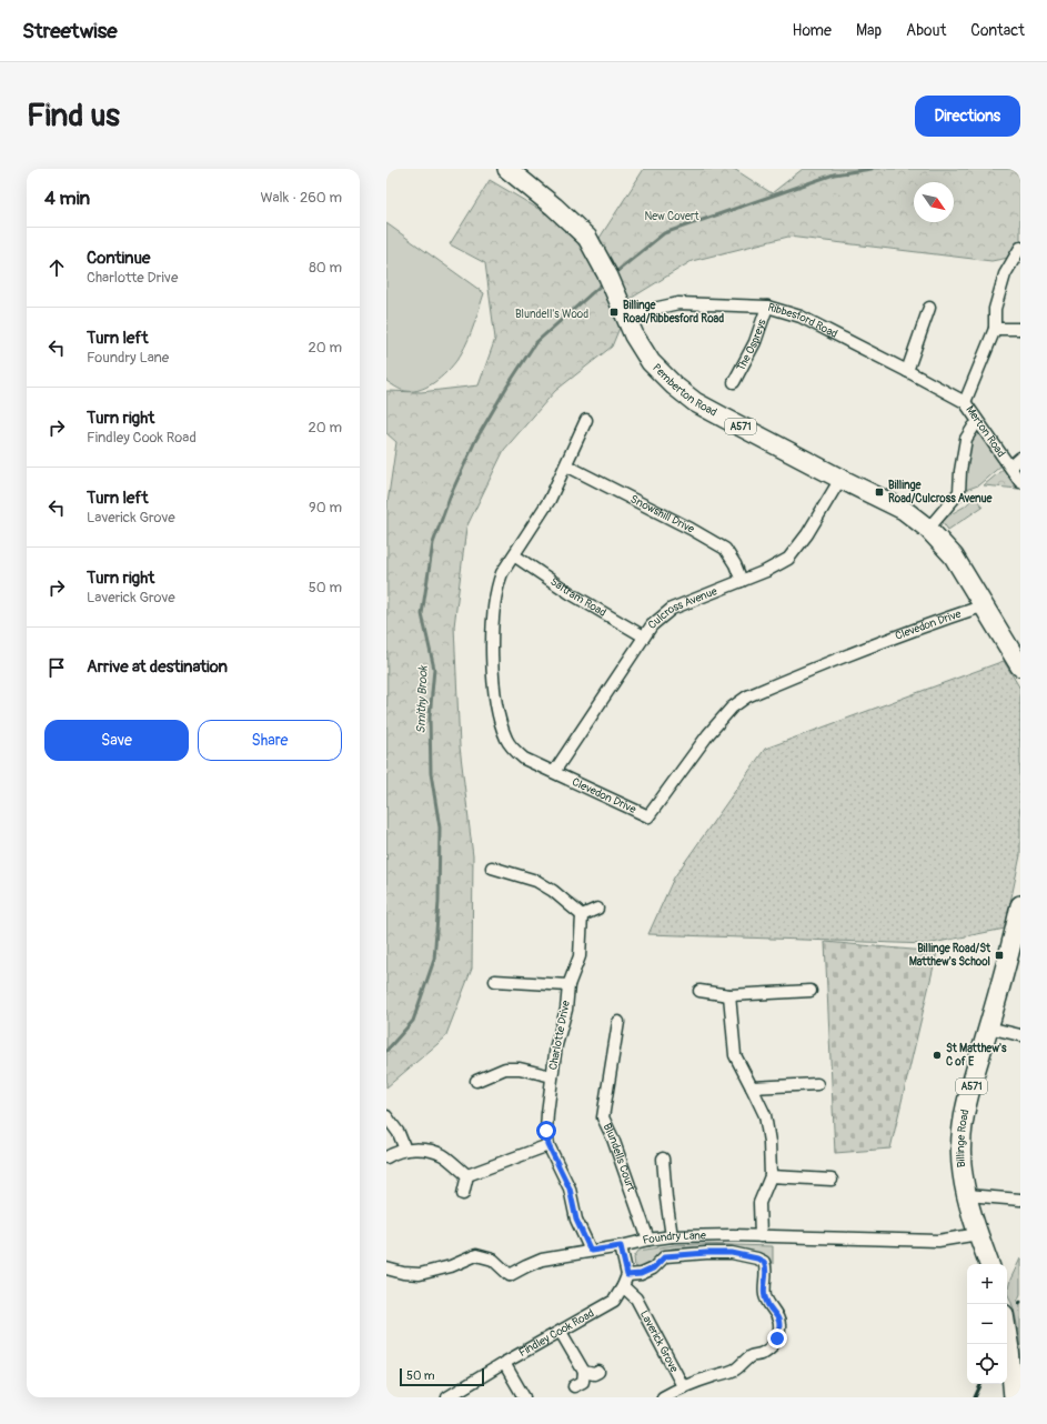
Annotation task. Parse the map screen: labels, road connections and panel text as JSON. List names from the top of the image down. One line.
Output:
{"streets":{"main road":["Pemberton Road","A571","Billinge Road"],"street":["Ribbesford Road","The Ospreys","Merton Road","Snowshill Drive","Saltram Road","Culcross Avenue","Clevedon Drive","Charlotte Drive","Blundells Court","Foundry Lane","Findley Cook Road","Laverick Grove"]},"crossings":[["Ribbesford Road","The Ospreys"],["Ribbesford Road","Pemberton Road"],["Ribbesford Road","Merton Road"],["Pemberton Road","A571"],["Pemberton Road","Culcross Avenue"],["Pemberton Road","Clevedon Drive"],["Snowshill Drive","Culcross Avenue"],["Snowshill Drive","Clevedon Drive"],["Saltram Road","Culcross Avenue"],["Saltram Road","Clevedon Drive"],["Culcross Avenue","Clevedon Drive"],["Charlotte Drive","Foundry Lane"],["Billinge Road","Foundry Lane"],["Blundells Court","Foundry Lane"],["Findley Cook Road","Laverick Grove"]],"water":["Smithy Brook"],"parks":["New Covert","Blundell's Wood"],"places":{"transit":["Billinge Road/Ribbesford Road","Billinge Road/Culcross Avenue","Billinge Road/St Matthew's School"],"other":["St Matthew's C of E"]},"scale_bar":"50 m","north":"bottom right","page":{"header":"Streetwise","nav":["Home","Map","About","Contact"],"buttons":["Directions",["Save","Share"]],"title":"Find us","heading":["4 min","Walk · 260 m"],"list":[["Continue","Charlotte Drive","80 m"],["Turn left","Foundry Lane","20 m"],["Turn right","Findley Cook Road","20 m"],["Turn left","Laverick Grove","90 m"],["Turn right","Laverick Grove","50 m"],"Arrive at destination"],"map_buttons":["+","−"],"scale":"50 m"}}
